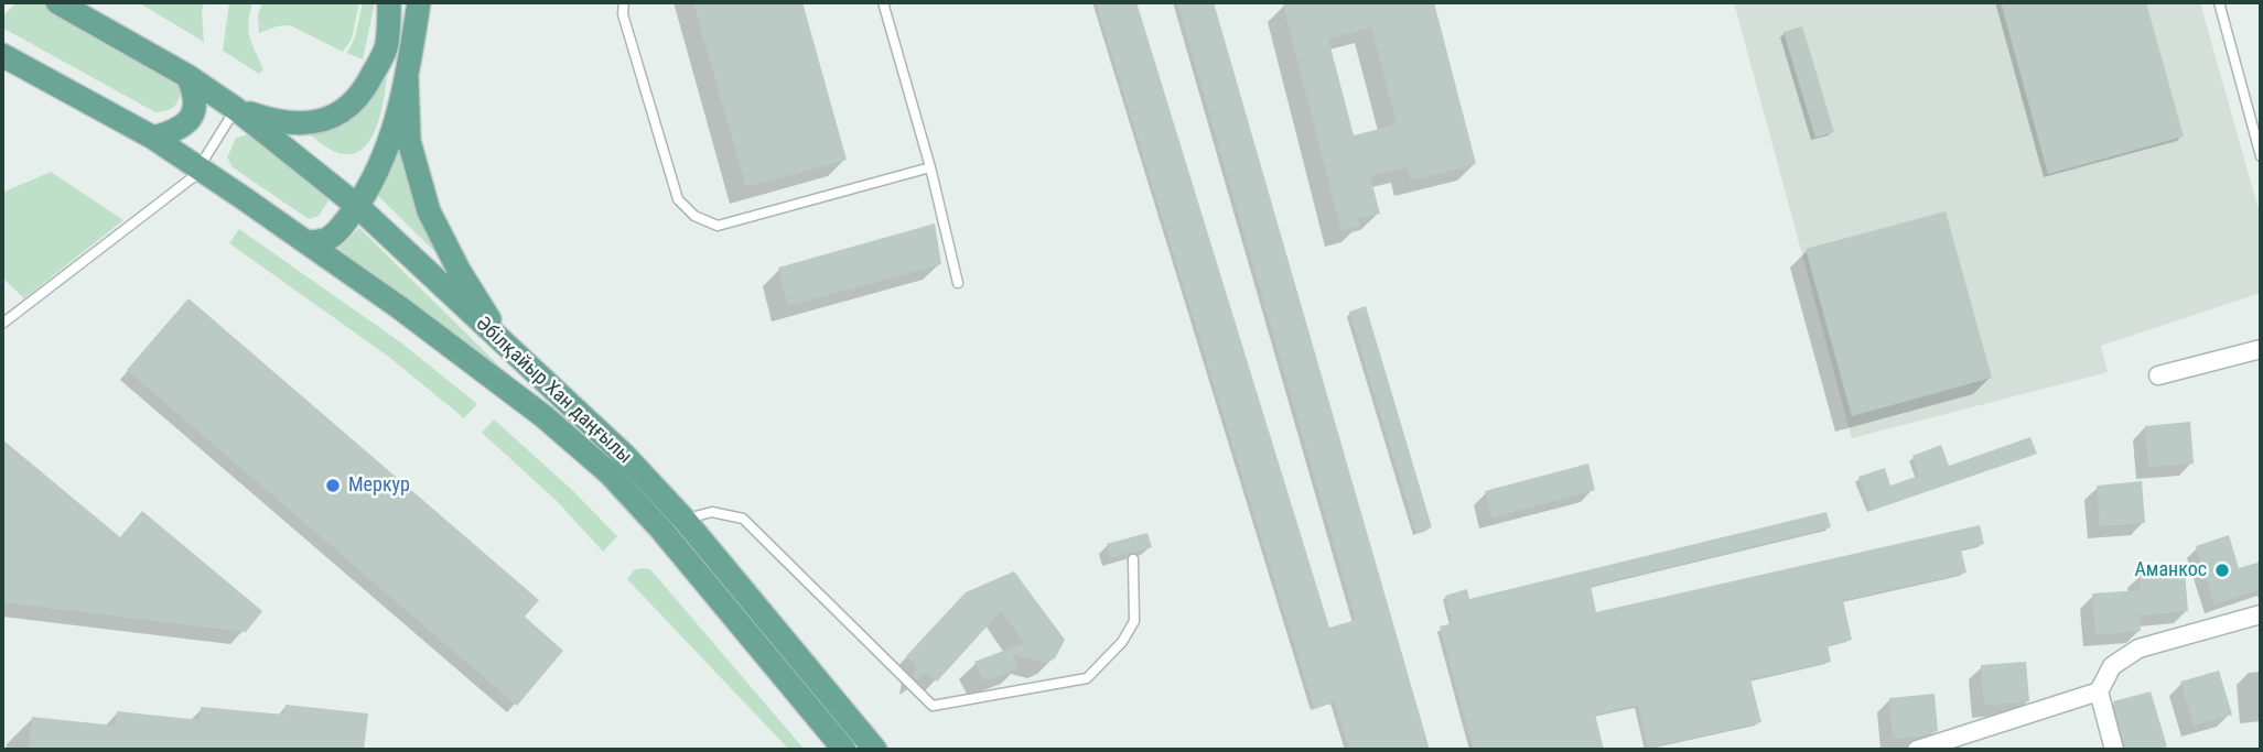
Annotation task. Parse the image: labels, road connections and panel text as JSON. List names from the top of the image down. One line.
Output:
{"streets":{"main road":["Әбілқайыр Хан даңғылы"]},"places":["Меркур","Аманкос"]}
